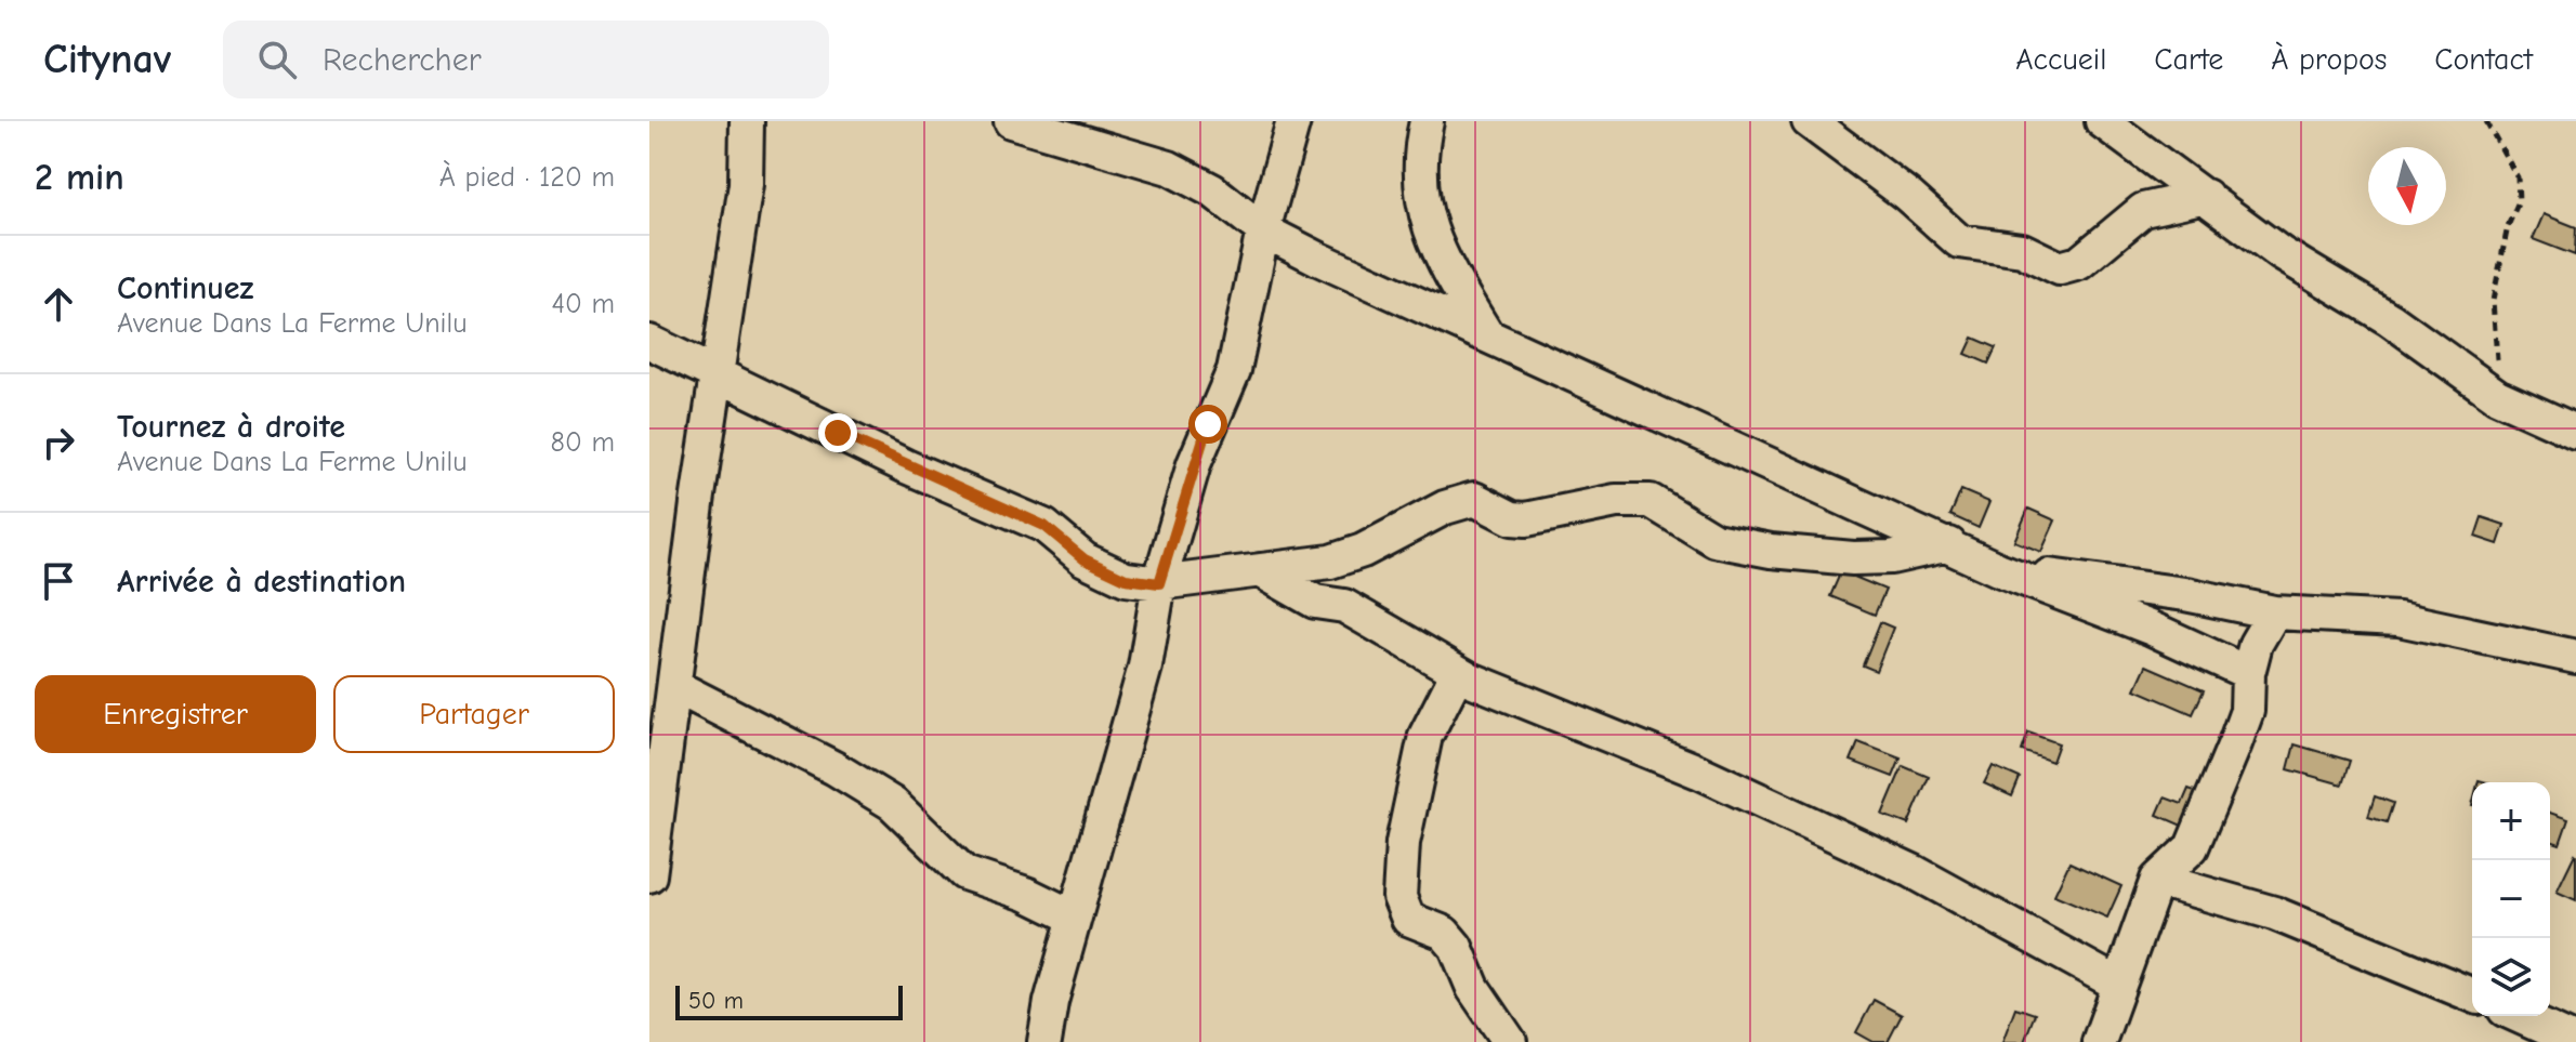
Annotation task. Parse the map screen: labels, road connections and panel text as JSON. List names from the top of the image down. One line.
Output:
{"scale_bar":"50 m","north":"bottom","page":{"header":"Citynav","search":"Rechercher","nav":["Accueil","Carte","À propos","Contact"],"heading":["2 min","À pied · 120 m"],"list":[["Continuez","Avenue Dans La Ferme Unilu","40 m"],["Tournez à droite","Avenue Dans La Ferme Unilu","80 m"],"Arrivée à destination"],"buttons":["Enregistrer","Partager"],"map_buttons":["+","−"],"scale":"50 m"}}
